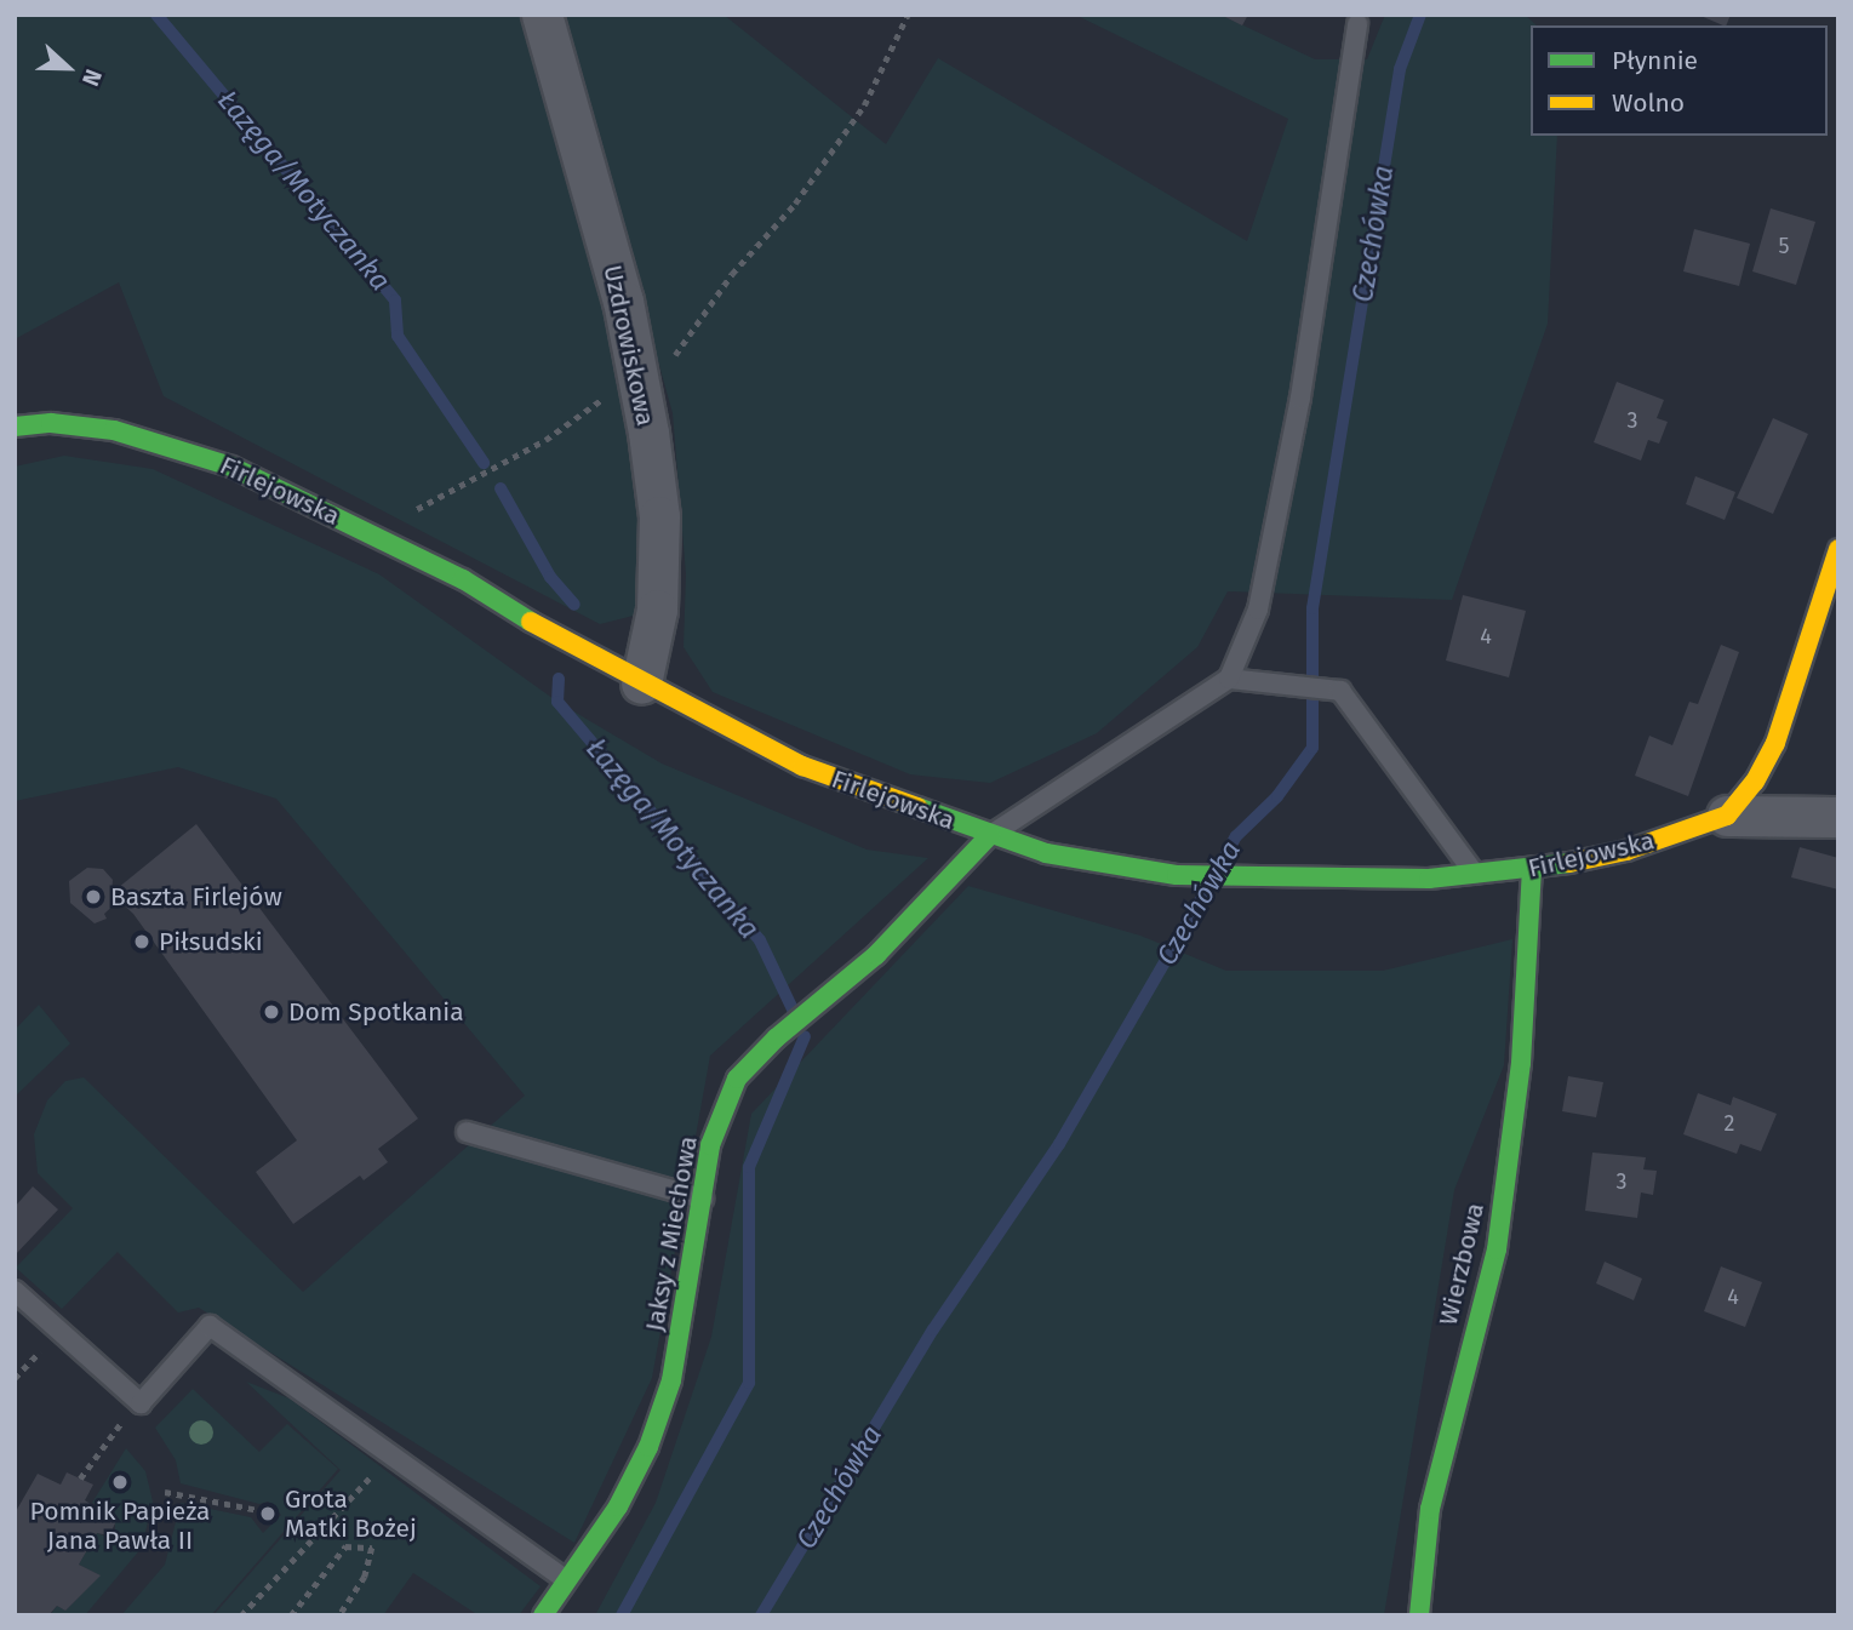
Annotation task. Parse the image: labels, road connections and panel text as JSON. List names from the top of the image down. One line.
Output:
{"streets":{"street":["Uzdrowiskowa","Firlejowska","Jaksy z Miechowa","Wierzbowa"]},"crossings":[["Uzdrowiskowa","Firlejowska"],["Firlejowska","Jaksy z Miechowa"],["Firlejowska","Wierzbowa"]],"water":["Łazęga/Motyczanka","Czechówka"],"places":["Baszta Firlejów","Piłsudski","Dom Spotkania","Pomnik Papieża Jana Pawła II","Grota Matki Bożej"],"house_numbers":["5","3","4","2","3","4"],"legend":["Płynnie","Wolno"],"north":"right"}
